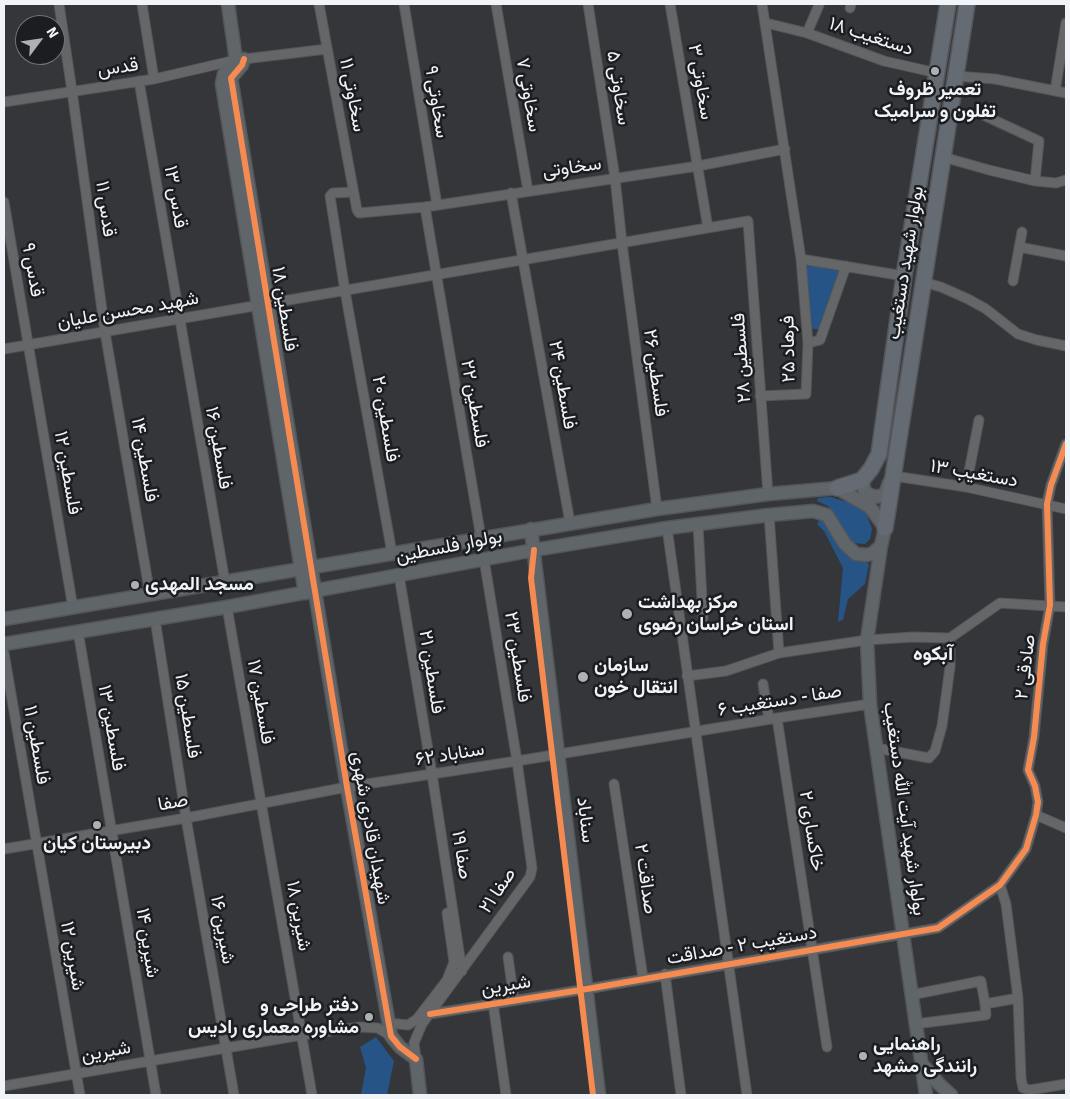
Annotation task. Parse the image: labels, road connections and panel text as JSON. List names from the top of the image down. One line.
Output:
{"streets":{"main road":["بولوار شهید دستغیب","فلسطین ۱۸","بولوار فلسطین","بولوار شهید آیت الله دستغیب","سناباد","شهیدان قادری شهری"],"street":["دستغیب ۱۸","قدس","سخاوتی ۳","سخاوتی ۵","سخاوتی ۱۱","سخاوتی ۷","سخاوتی ۹","سخاوتی","قدس ۱۳","قدس ۱۱","قدس ۹","شهید محسن علیان","فرهاد ۲۵","فلسطین ۲۸","فلسطین ۲۶","فلسطین ۲۴","فلسطین ۲۲","فلسطین ۲۰","فلسطین ۱۶","فلسطین ۱۴","فلسطین ۱۲","دستغیب ۱۳","فلسطین ۲۳","صادقی ۲","فلسطین ۲۱","صفا - دستغیب ۶","فلسطین ۱۷","فلسطین ۱۵","فلسطین ۱۳","فلسطین ۱۱","سناباد ۶۲","صفا","خاکساری ۲","صفا ۱۹","صداقت ۲","صفا ۲۱","شیرین ۱۸","شیرین ۱۶","شیرین ۱۴","دستغیب ۲ - صداقت","شیرین ۱۲","شیرین"]},"crossings":[["دستغیب ۱۸","بولوار شهید دستغیب"],["دستغیب ۱۸","فرهاد ۲۵"],["قدس","سخاوتی ۱۱"],["قدس","قدس ۱۳"],["قدس","قدس ۱۱"],["قدس","فلسطین ۱۸"],["سخاوتی ۳","سخاوتی"],["سخاوتی ۳","شهید محسن علیان"],["سخاوتی ۵","سخاوتی"],["سخاوتی ۵","شهید محسن علیان"],["سخاوتی ۵","فلسطین ۲۶"],["سخاوتی ۱۱","سخاوتی"],["سخاوتی ۱۱","فلسطین ۲۰"],["سخاوتی ۷","سخاوتی"],["سخاوتی ۹","سخاوتی"],["سخاوتی","فرهاد ۲۵"],["سخاوتی","فلسطین ۲۴"],["سخاوتی","فلسطین ۲۲"],["قدس ۱۳","شهید محسن علیان"],["قدس ۱۳","فلسطین ۱۶"],["قدس ۱۱","شهید محسن علیان"],["قدس ۱۱","فلسطین ۱۴"],["بولوار شهید دستغیب","دستغیب ۱۳"],["بولوار شهید دستغیب","بولوار شهید آیت الله دستغیب"],["قدس ۹","شهید محسن علیان"],["قدس ۹","فلسطین ۱۲"],["فلسطین ۱۸","شهید محسن علیان"],["فلسطین ۱۸","بولوار فلسطین"],["فلسطین ۱۸","شهیدان قادری شهری"],["شهید محسن علیان","فلسطین ۲۸"],["شهید محسن علیان","فلسطین ۲۶"],["شهید محسن علیان","فلسطین ۲۴"],["شهید محسن علیان","فلسطین ۲۲"],["شهید محسن علیان","فلسطین ۲۰"],["شهید محسن علیان","فلسطین ۱۶"],["شهید محسن علیان","فلسطین ۱۴"],["شهید محسن علیان","فلسطین ۱۲"],["فرهاد ۲۵","فلسطین ۲۸"],["فلسطین ۲۸","بولوار فلسطین"],["فلسطین ۲۶","بولوار فلسطین"],["فلسطین ۲۲","بولوار فلسطین"],["فلسطین ۲۰","بولوار فلسطین"],["فلسطین ۱۶","بولوار فلسطین"],["فلسطین ۱۴","بولوار فلسطین"],["فلسطین ۱۲","بولوار فلسطین"],["دستغیب ۱۳","صادقی ۲"],["بولوار فلسطین","فلسطین ۲۳"],["بولوار فلسطین","فلسطین ۲۱"],["بولوار فلسطین","فلسطین ۱۷"],["بولوار فلسطین","فلسطین ۱۵"],["بولوار فلسطین","فلسطین ۱۳"],["بولوار فلسطین","بولوار شهید آیت الله دستغیب"],["بولوار فلسطین","سناباد"],["بولوار فلسطین","شهیدان قادری شهری"],["فلسطین ۲۳","سناباد ۶۲"],["فلسطین ۲۳","صفا ۲۱"],["صادقی ۲","دستغیب ۲ - صداقت"],["فلسطین ۲۱","سناباد ۶۲"],["فلسطین ۲۱","صفا ۱۹"],["صفا - دستغیب ۶","سناباد ۶۲"],["صفا - دستغیب ۶","بولوار شهید آیت الله دستغیب"],["صفا - دستغیب ۶","سناباد"],["صفا - دستغیب ۶","خاکساری ۲"],["فلسطین ۱۷","صفا"],["فلسطین ۱۷","شیرین ۱۸"],["فلسطین ۱۵","صفا"],["فلسطین ۱۵","شیرین ۱۶"],["فلسطین ۱۳","صفا"],["فلسطین ۱۳","شیرین ۱۴"],["فلسطین ۱۱","صفا"],["فلسطین ۱۱","شیرین ۱۲"],["سناباد ۶۲","صفا"],["سناباد ۶۲","سناباد"],["سناباد ۶۲","شهیدان قادری شهری"],["سناباد ۶۲","صفا ۱۹"],["سناباد ۶۲","صفا ۲۱"],["صفا","شهیدان قادری شهری"],["صفا","شیرین ۱۸"],["صفا","شیرین ۱۶"],["صفا","شیرین ۱۴"],["صفا","شیرین ۱۲"],["بولوار شهید آیت الله دستغیب","دستغیب ۲ - صداقت"],["سناباد","دستغیب ۲ - صداقت"],["سناباد","شیرین"],["شهیدان قادری شهری","شیرین"],["خاکساری ۲","دستغیب ۲ - صداقت"],["صفا ۱۹","صفا ۲۱"],["صداقت ۲","دستغیب ۲ - صداقت"],["صفا ۲۱","شیرین"],["شیرین ۱۸","شیرین"],["شیرین ۱۶","شیرین"],["شیرین ۱۴","شیرین"],["دستغیب ۲ - صداقت","شیرین"],["شیرین ۱۲","شیرین"]],"districts":["آبکوه"],"places":["تعمیر ظروف تفلون و سرامیک","مسجد المهدی","مرکز بهداشت استان خراسان رضوی","سازمان انتقال خون","دبیرستان کیان","دفتر طراحی و مشاوره معماری رادیس","راهنمایی رانندگی مشهد"],"north":"top right"}
